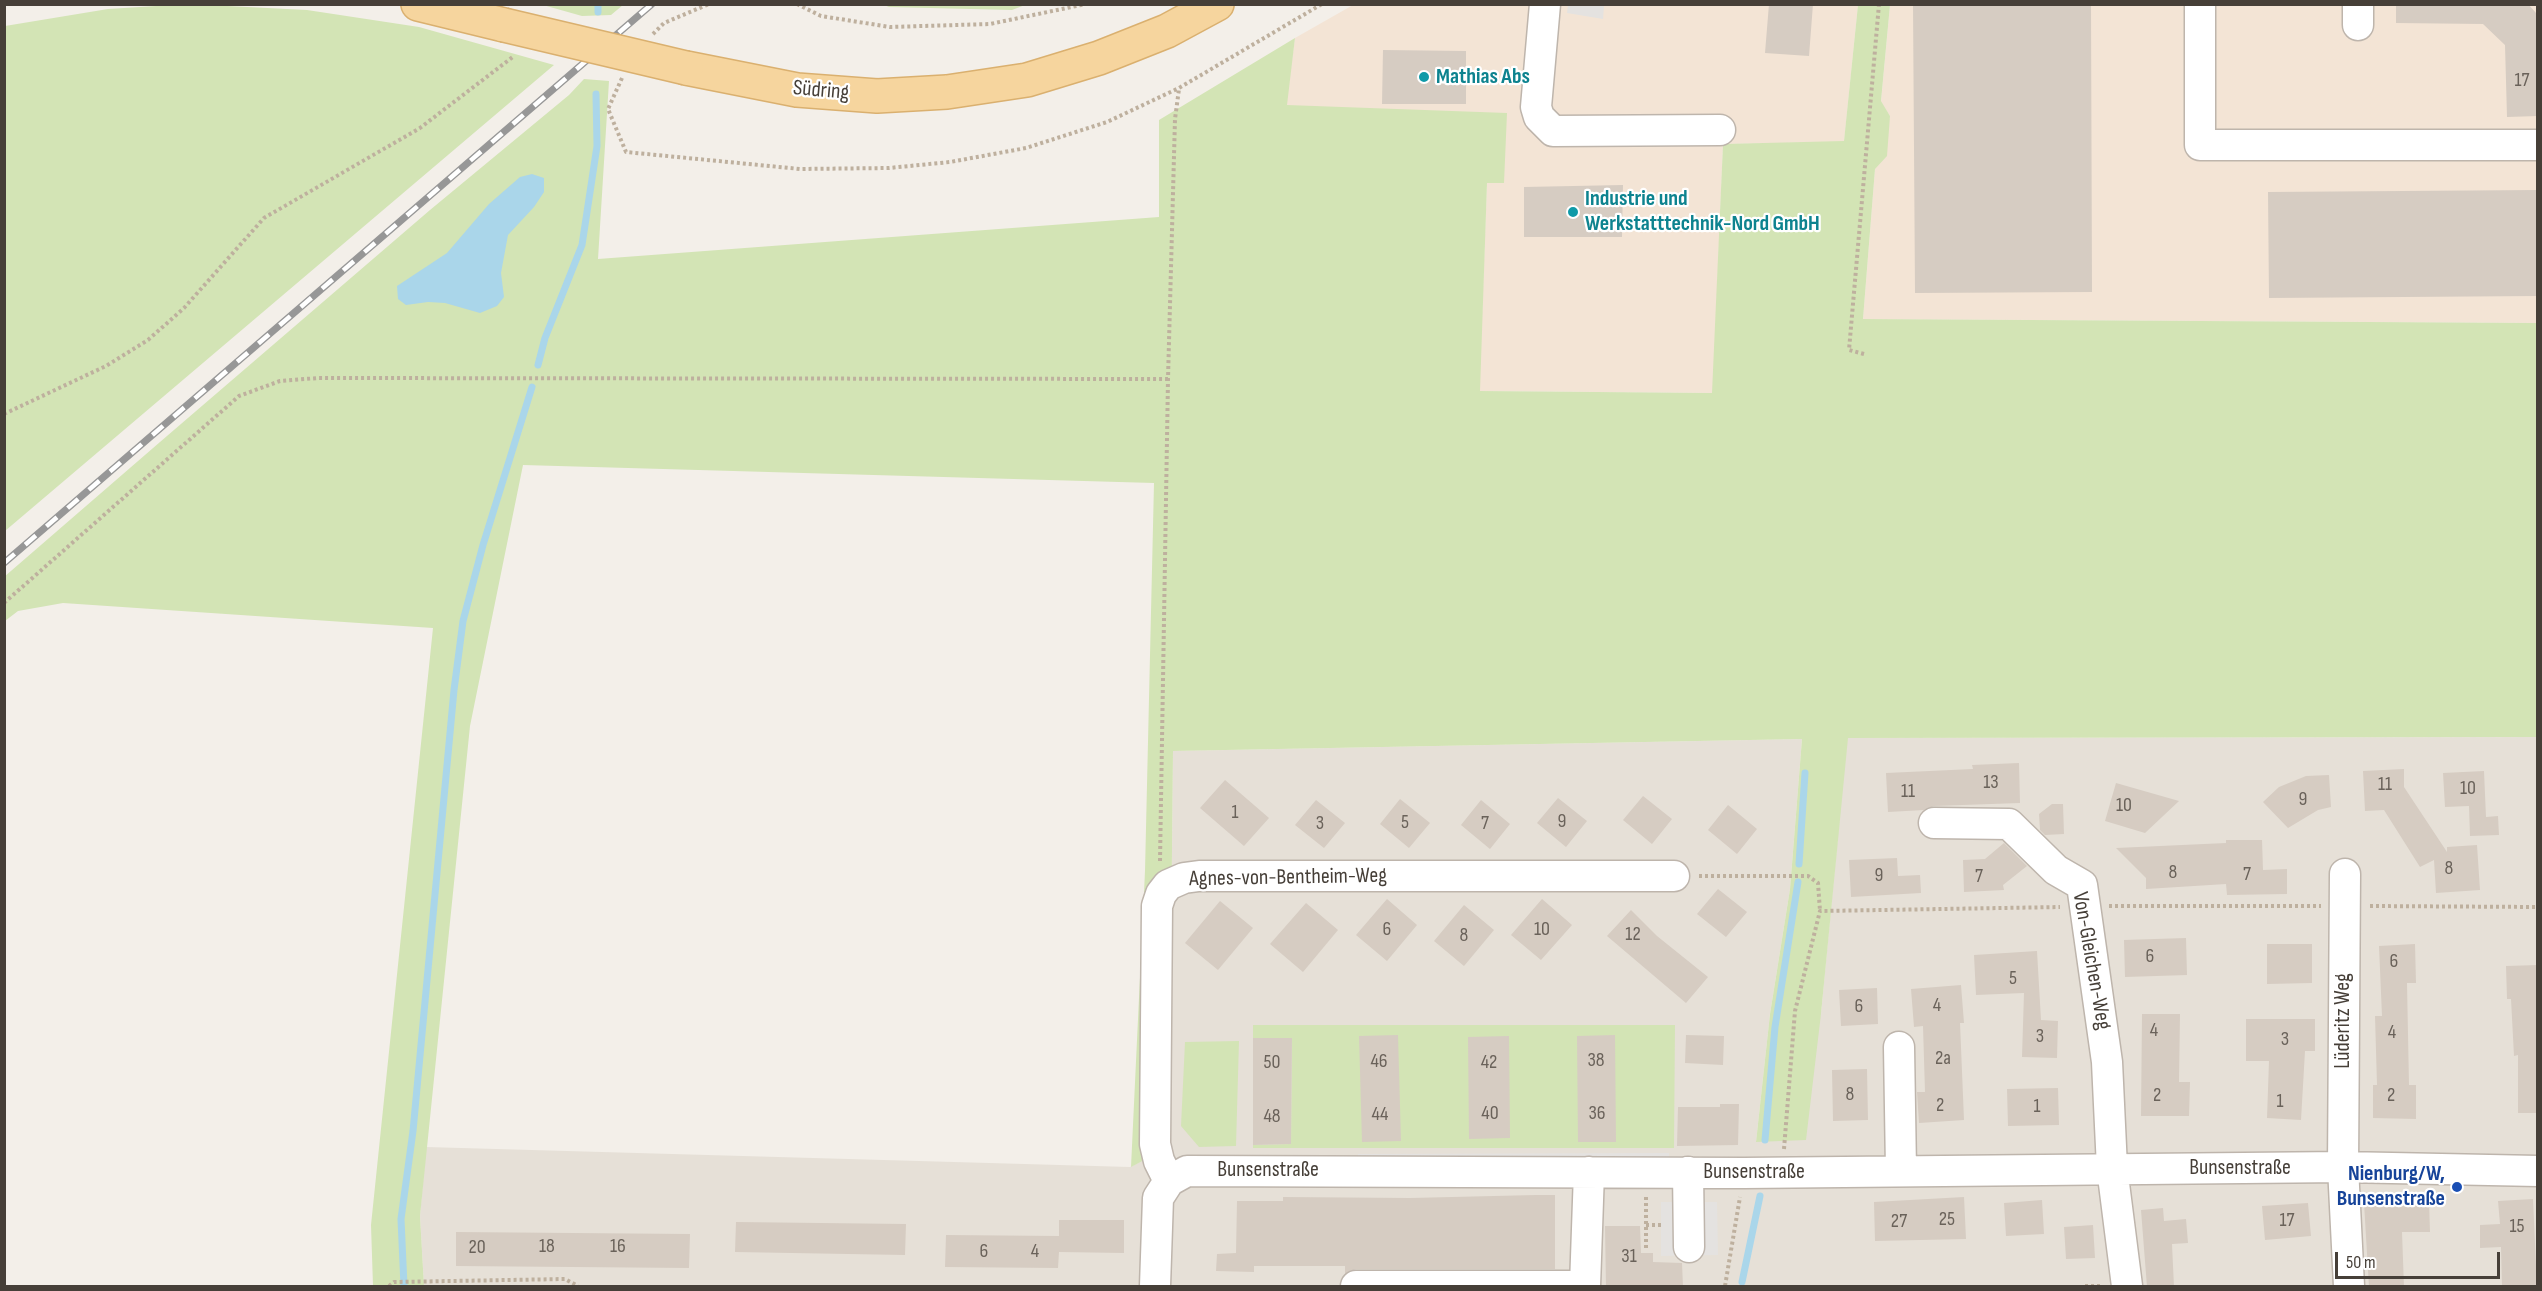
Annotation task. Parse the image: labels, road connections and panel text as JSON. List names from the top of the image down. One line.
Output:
{"streets":{"main road":["Südring"],"street":["Agnes-von-Bentheim-Weg","Von-Gleichen-Weg","Lüderitz Weg","Bunsenstraße"]},"crossings":[["Agnes-von-Bentheim-Weg","Bunsenstraße"],["Von-Gleichen-Weg","Bunsenstraße"],["Lüderitz Weg","Bunsenstraße"]],"places":["Mathias Abs","Industrie und Werkstatttechnik-Nord GmbH","Nienburg/W, Bunsenstraße"],"house_numbers":["17","13","11","10","11","9","10","1","9","5","3","7","8","8","7","9","7","6","10","12","8","6","6","5","4","6","4","4","3","3","2a","38","46","50","42","8","2","2","1","2","1","40","36","44","48","25","17","27","15","18","16","20","6","4","31"],"scale_bar":"50 m"}
